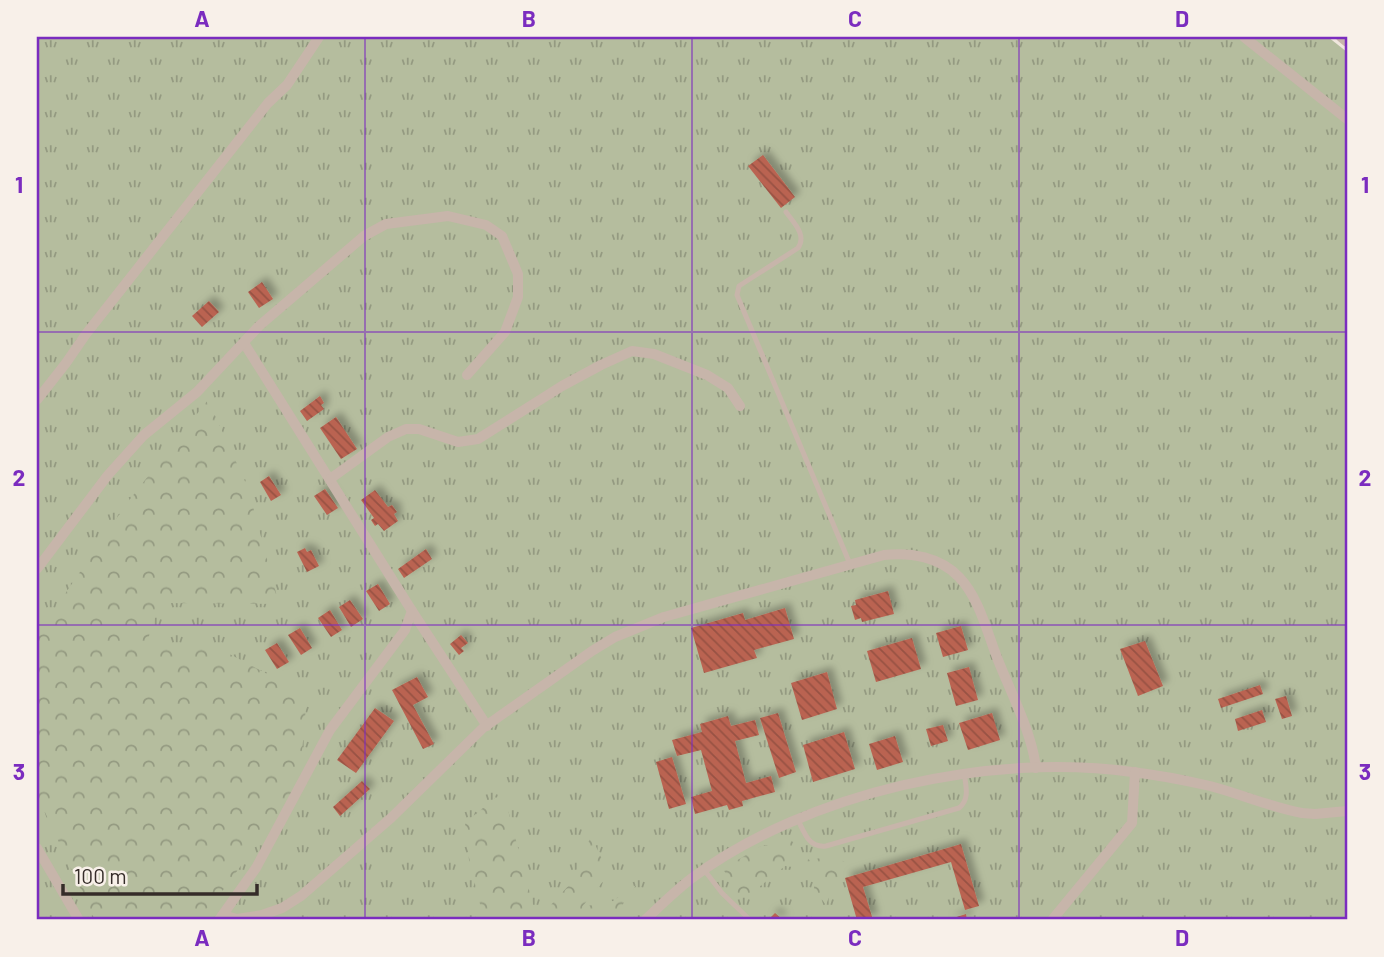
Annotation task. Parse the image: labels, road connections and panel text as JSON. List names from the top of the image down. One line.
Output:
{"scale_bar":"100 m","grid":{"columns":["A","B","C","D"],"rows":["1","2","3"]}}
